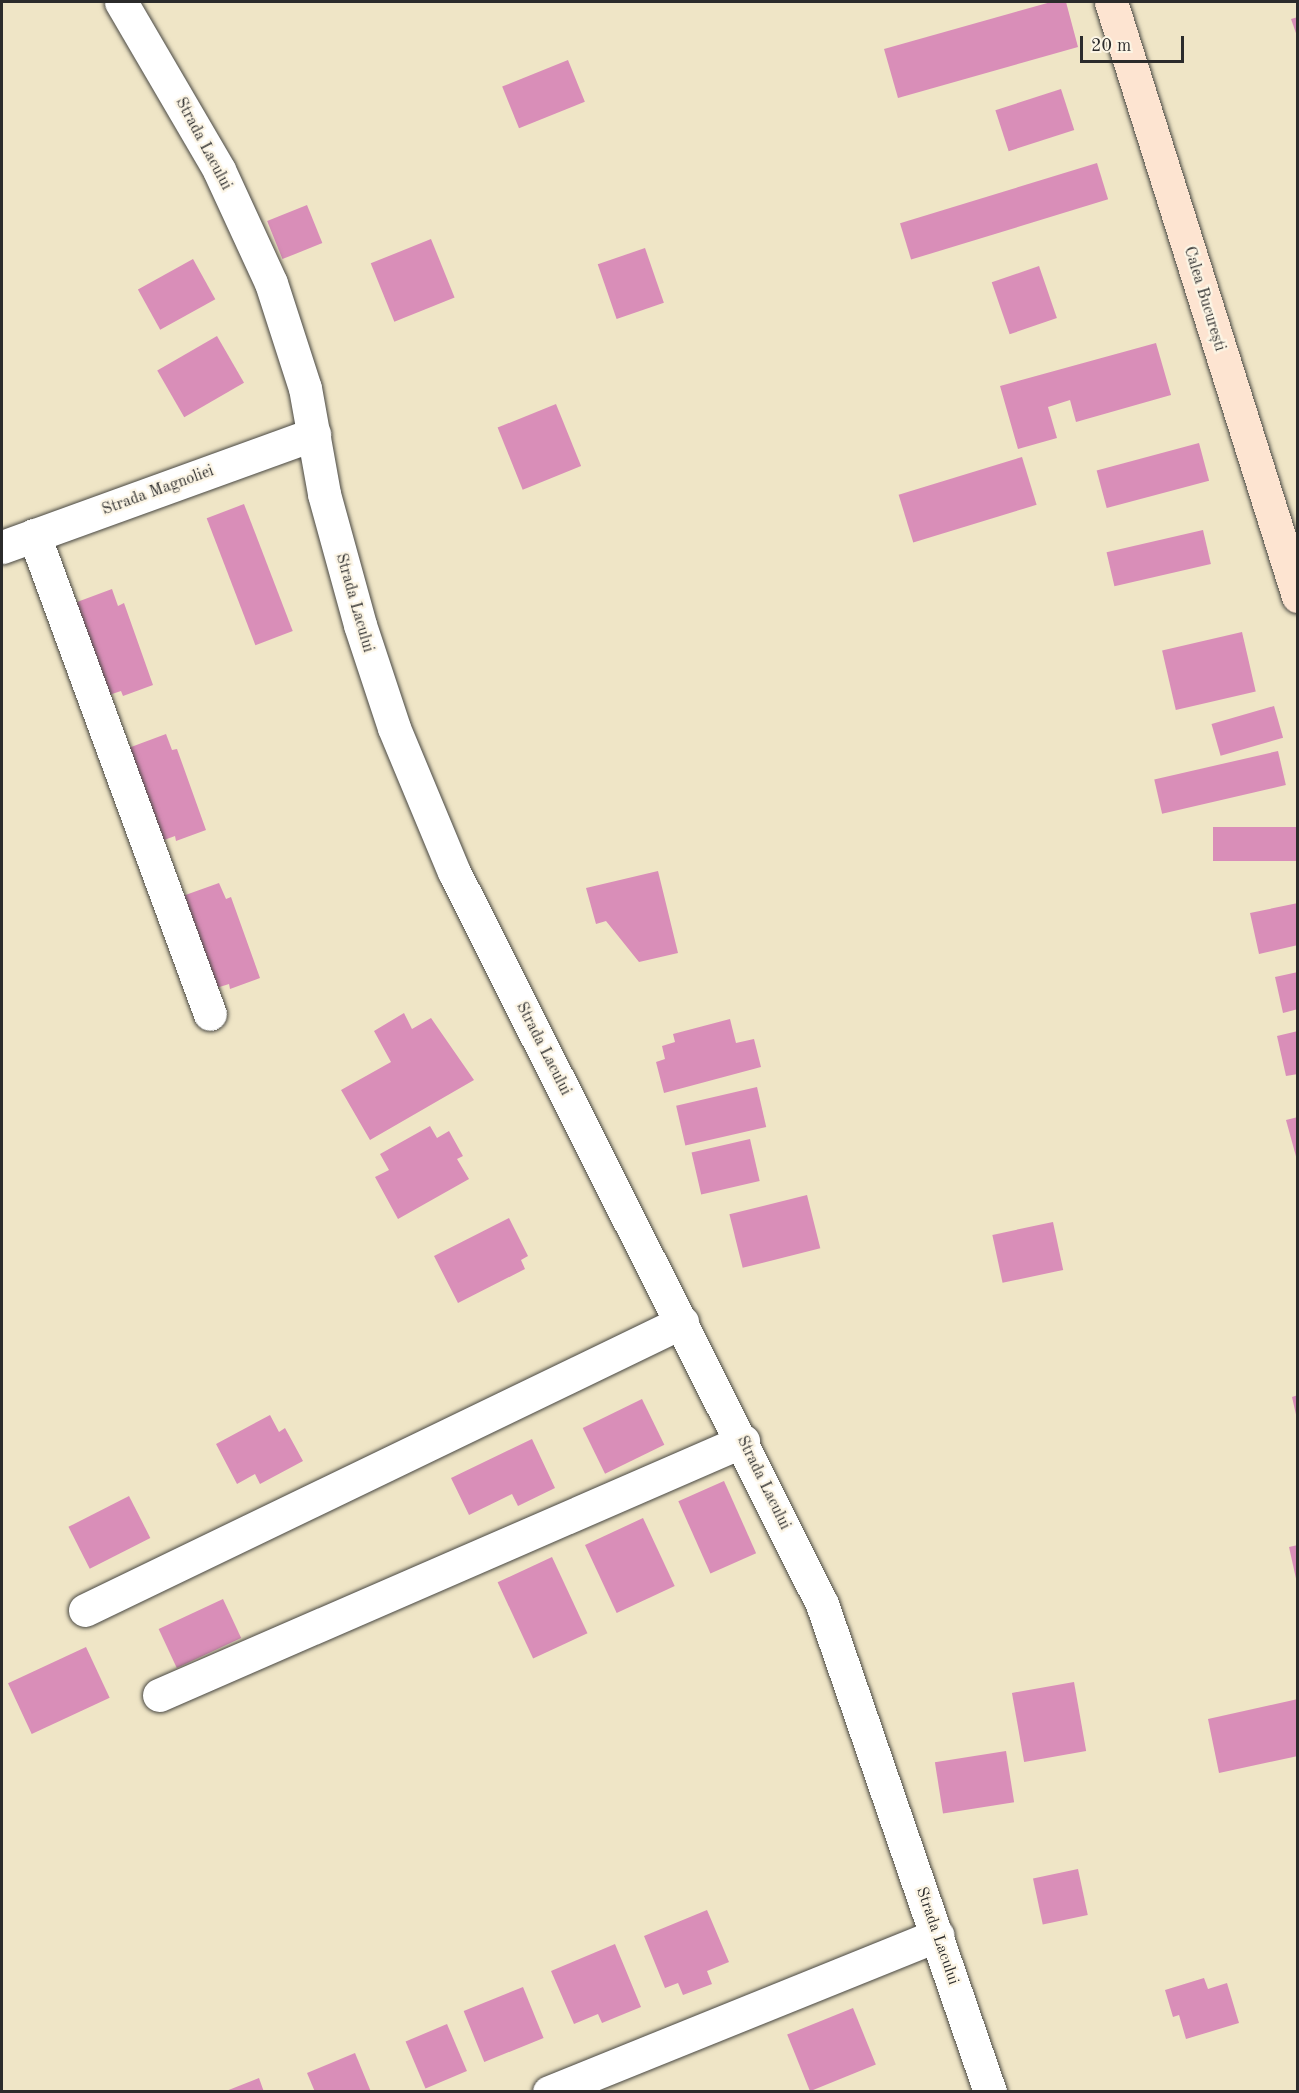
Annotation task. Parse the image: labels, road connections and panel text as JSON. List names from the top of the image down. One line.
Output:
{"streets":{"main road":["Calea București"],"street":["Strada Lacului","Strada Magnoliei"]},"crossings":[["Strada Lacului","Strada Magnoliei"]],"scale_bar":"20 m"}
